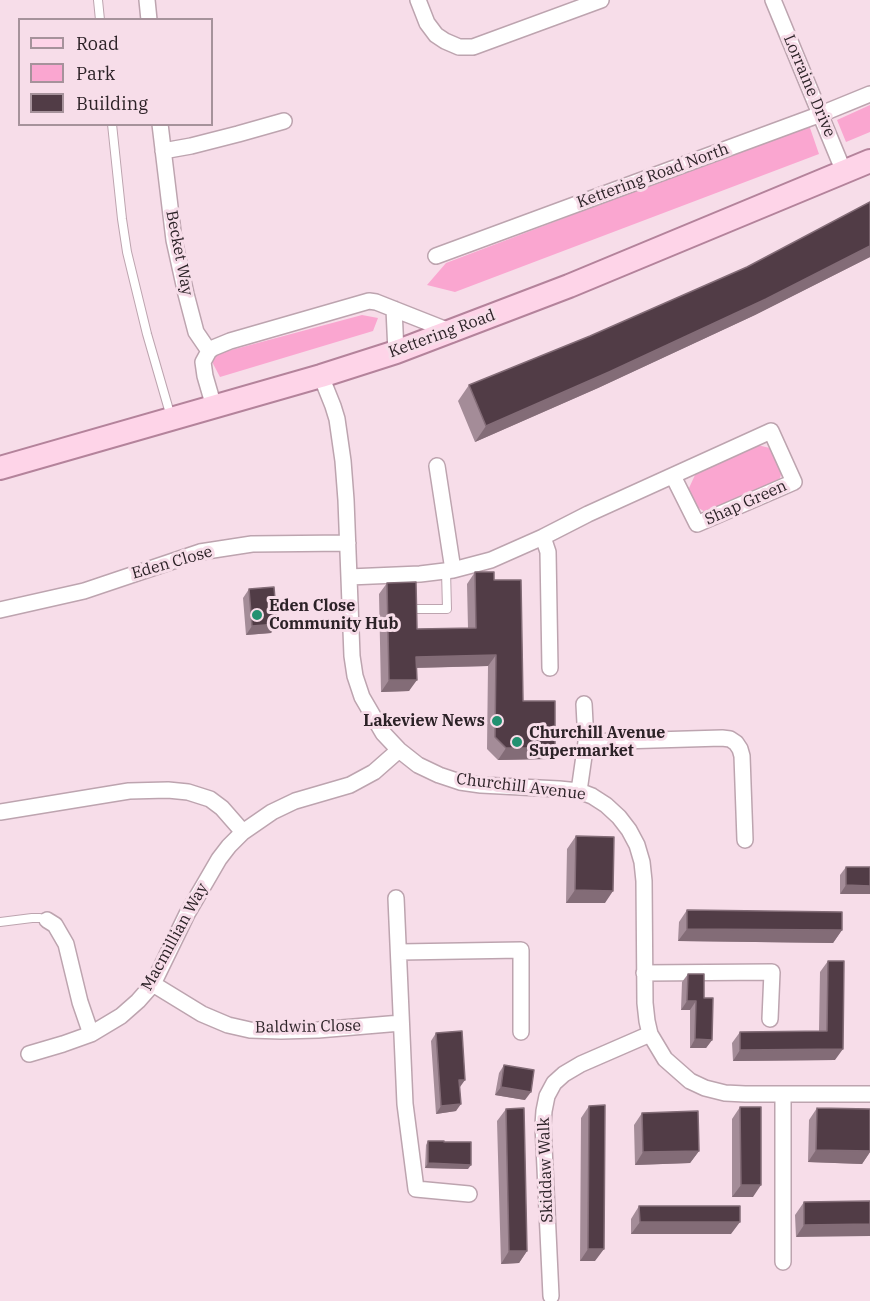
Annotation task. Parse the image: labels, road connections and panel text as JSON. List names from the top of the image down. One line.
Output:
{"streets":{"main road":["Kettering Road"],"street":["Lorraine Drive","Kettering Road North","Becket Way","Shap Green","Eden Close","Churchill Avenue","Macmillian Way","Baldwin Close","Skiddaw Walk"]},"crossings":[["Lorraine Drive","Kettering Road North"],["Lorraine Drive","Kettering Road"],["Kettering Road","Churchill Avenue"],["Shap Green","Churchill Avenue"],["Eden Close","Churchill Avenue"],["Churchill Avenue","Macmillian Way"],["Churchill Avenue","Skiddaw Walk"],["Macmillian Way","Baldwin Close"]],"places":["Eden Close Community Hub","Lakeview News","Churchill Avenue Supermarket"],"legend":["Road","Park","Building"]}
